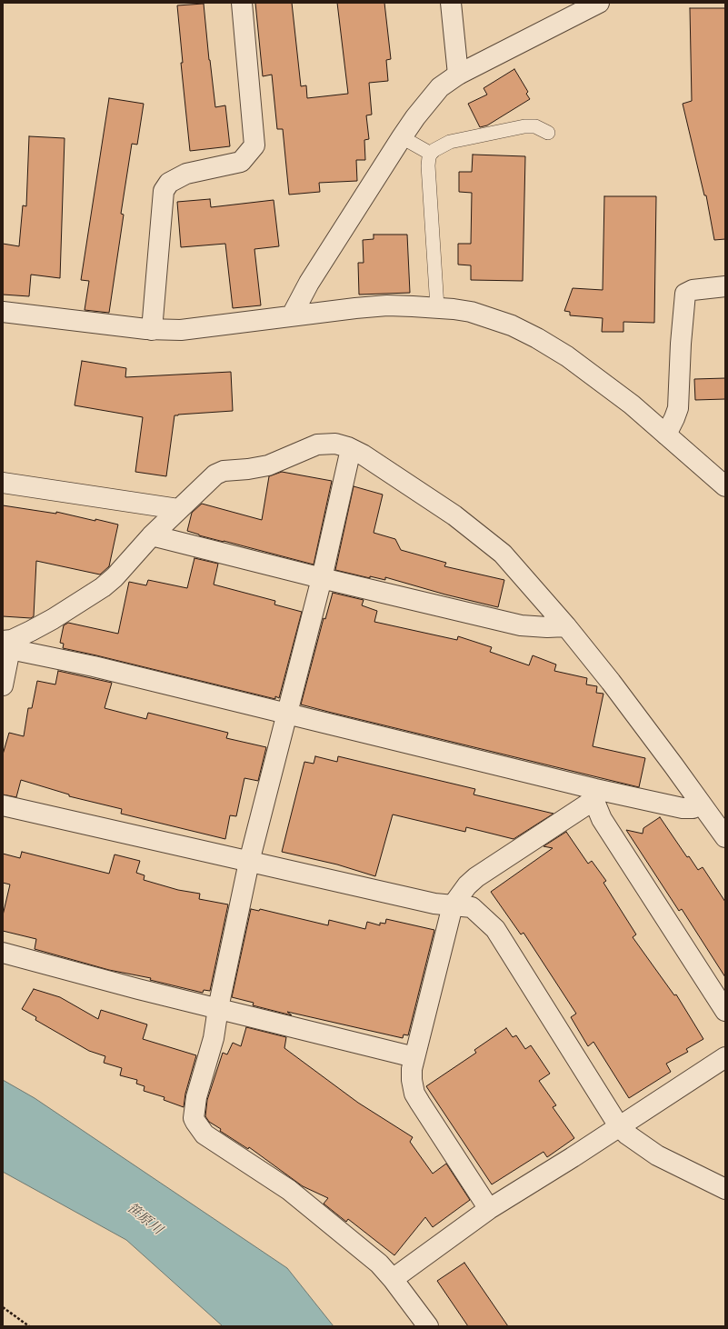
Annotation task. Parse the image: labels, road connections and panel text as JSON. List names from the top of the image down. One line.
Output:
{"water":["笹原川"]}
